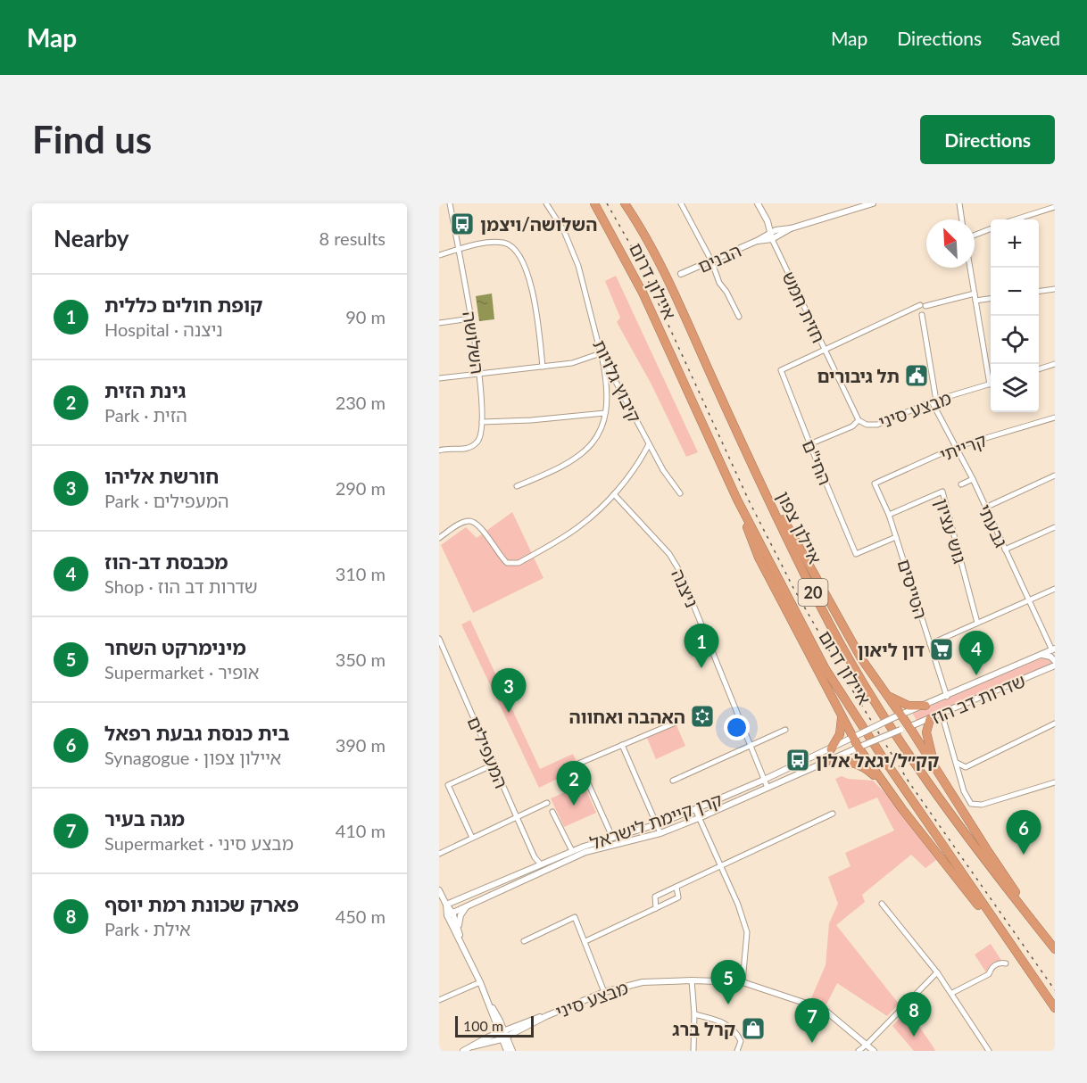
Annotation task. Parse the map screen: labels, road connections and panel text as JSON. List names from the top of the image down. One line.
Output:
{"streets":{"highway":["איילון דרום","איילון צפון","20"],"street":["הבנים","חזית חמש","השלושה","קיבוץ גלויות","מבצע סיני","קרייתי","החי\"ם","גבעתי","גוש עציון","ניצנה","הטייסים","שדרות דב הוז","המעפילים","קרן קיימת לישראל"]},"crossings":[["הבנים","חזית חמש"],["חזית חמש","מבצע סיני"],["חזית חמש","החי\"ם"],["מבצע סיני","החי\"ם"],["מבצע סיני","גבעתי"],["קרייתי","גבעתי"],["קרייתי","הטייסים"],["החי\"ם","הטייסים"],["גבעתי","שדרות דב הוז"],["גוש עציון","הטייסים"],["ניצנה","קרן קיימת לישראל"],["הטייסים","שדרות דב הוז"],["שדרות דב הוז","קרן קיימת לישראל"],["המעפילים","קרן קיימת לישראל"]],"places":{"bus stop":["השלושה/ויצמן","קק״ל/יגאל אלון"],"public building":["תל גיבורים"],"supermarket":["דון ליאון"],"synagogue":["האהבה ואחווה"],"shop":["קרל ברג"]},"scale_bar":"100 m","north":"top left","page":{"header":"Map","nav":["Map","Directions","Saved"],"buttons":"Directions","title":"Find us","heading":["Nearby","8 results"],"map_buttons":["+","−"],"list":[{"mark":"1","name":"קופת חולים כללית","note":"Hospital · ניצנה","value":"90 m"},{"mark":"2","name":"גינת הזית","note":"Park · הזית","value":"230 m"},{"mark":"3","name":"חורשת אליהו","note":"Park · המעפילים","value":"290 m"},{"mark":"4","name":"מכבסת דב-הוז","note":"Shop · שדרות דב הוז","value":"310 m"},{"mark":"5","name":"מינימרקט השחר","note":"Supermarket · אופיר","value":"350 m"},{"mark":"6","name":"בית כנסת גבעת רפאל","note":"Synagogue · איילון צפון","value":"390 m"},{"mark":"7","name":"מגה בעיר","note":"Supermarket · מבצע סיני","value":"410 m"},{"mark":"8","name":"פארק שכונת רמת יוסף","note":"Park · אילת","value":"450 m"}],"pins":["1","4","3","2","6","5","8","7"],"scale":"100 m"}}
